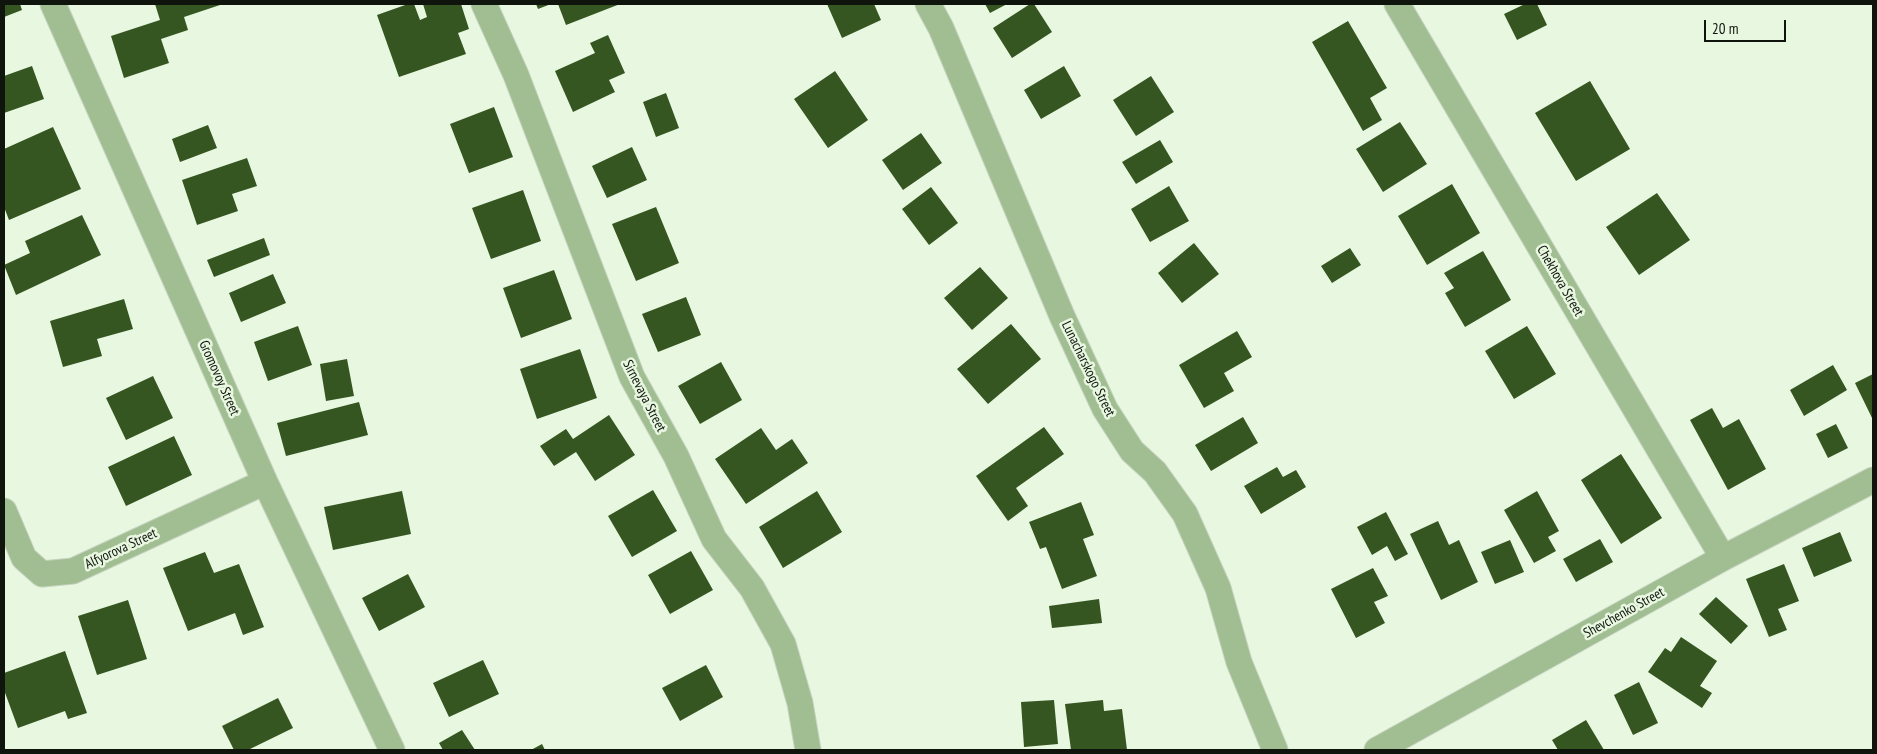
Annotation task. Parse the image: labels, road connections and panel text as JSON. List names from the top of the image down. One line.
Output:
{"streets":{"street":["Chekhova Street","Lunacharskogo Street","Gromovoy Street","Sirnevaya Street","Alfyorova Street","Shevchenko Street"]},"crossings":[["Chekhova Street","Shevchenko Street"],["Gromovoy Street","Alfyorova Street"]],"scale_bar":"20 m"}
